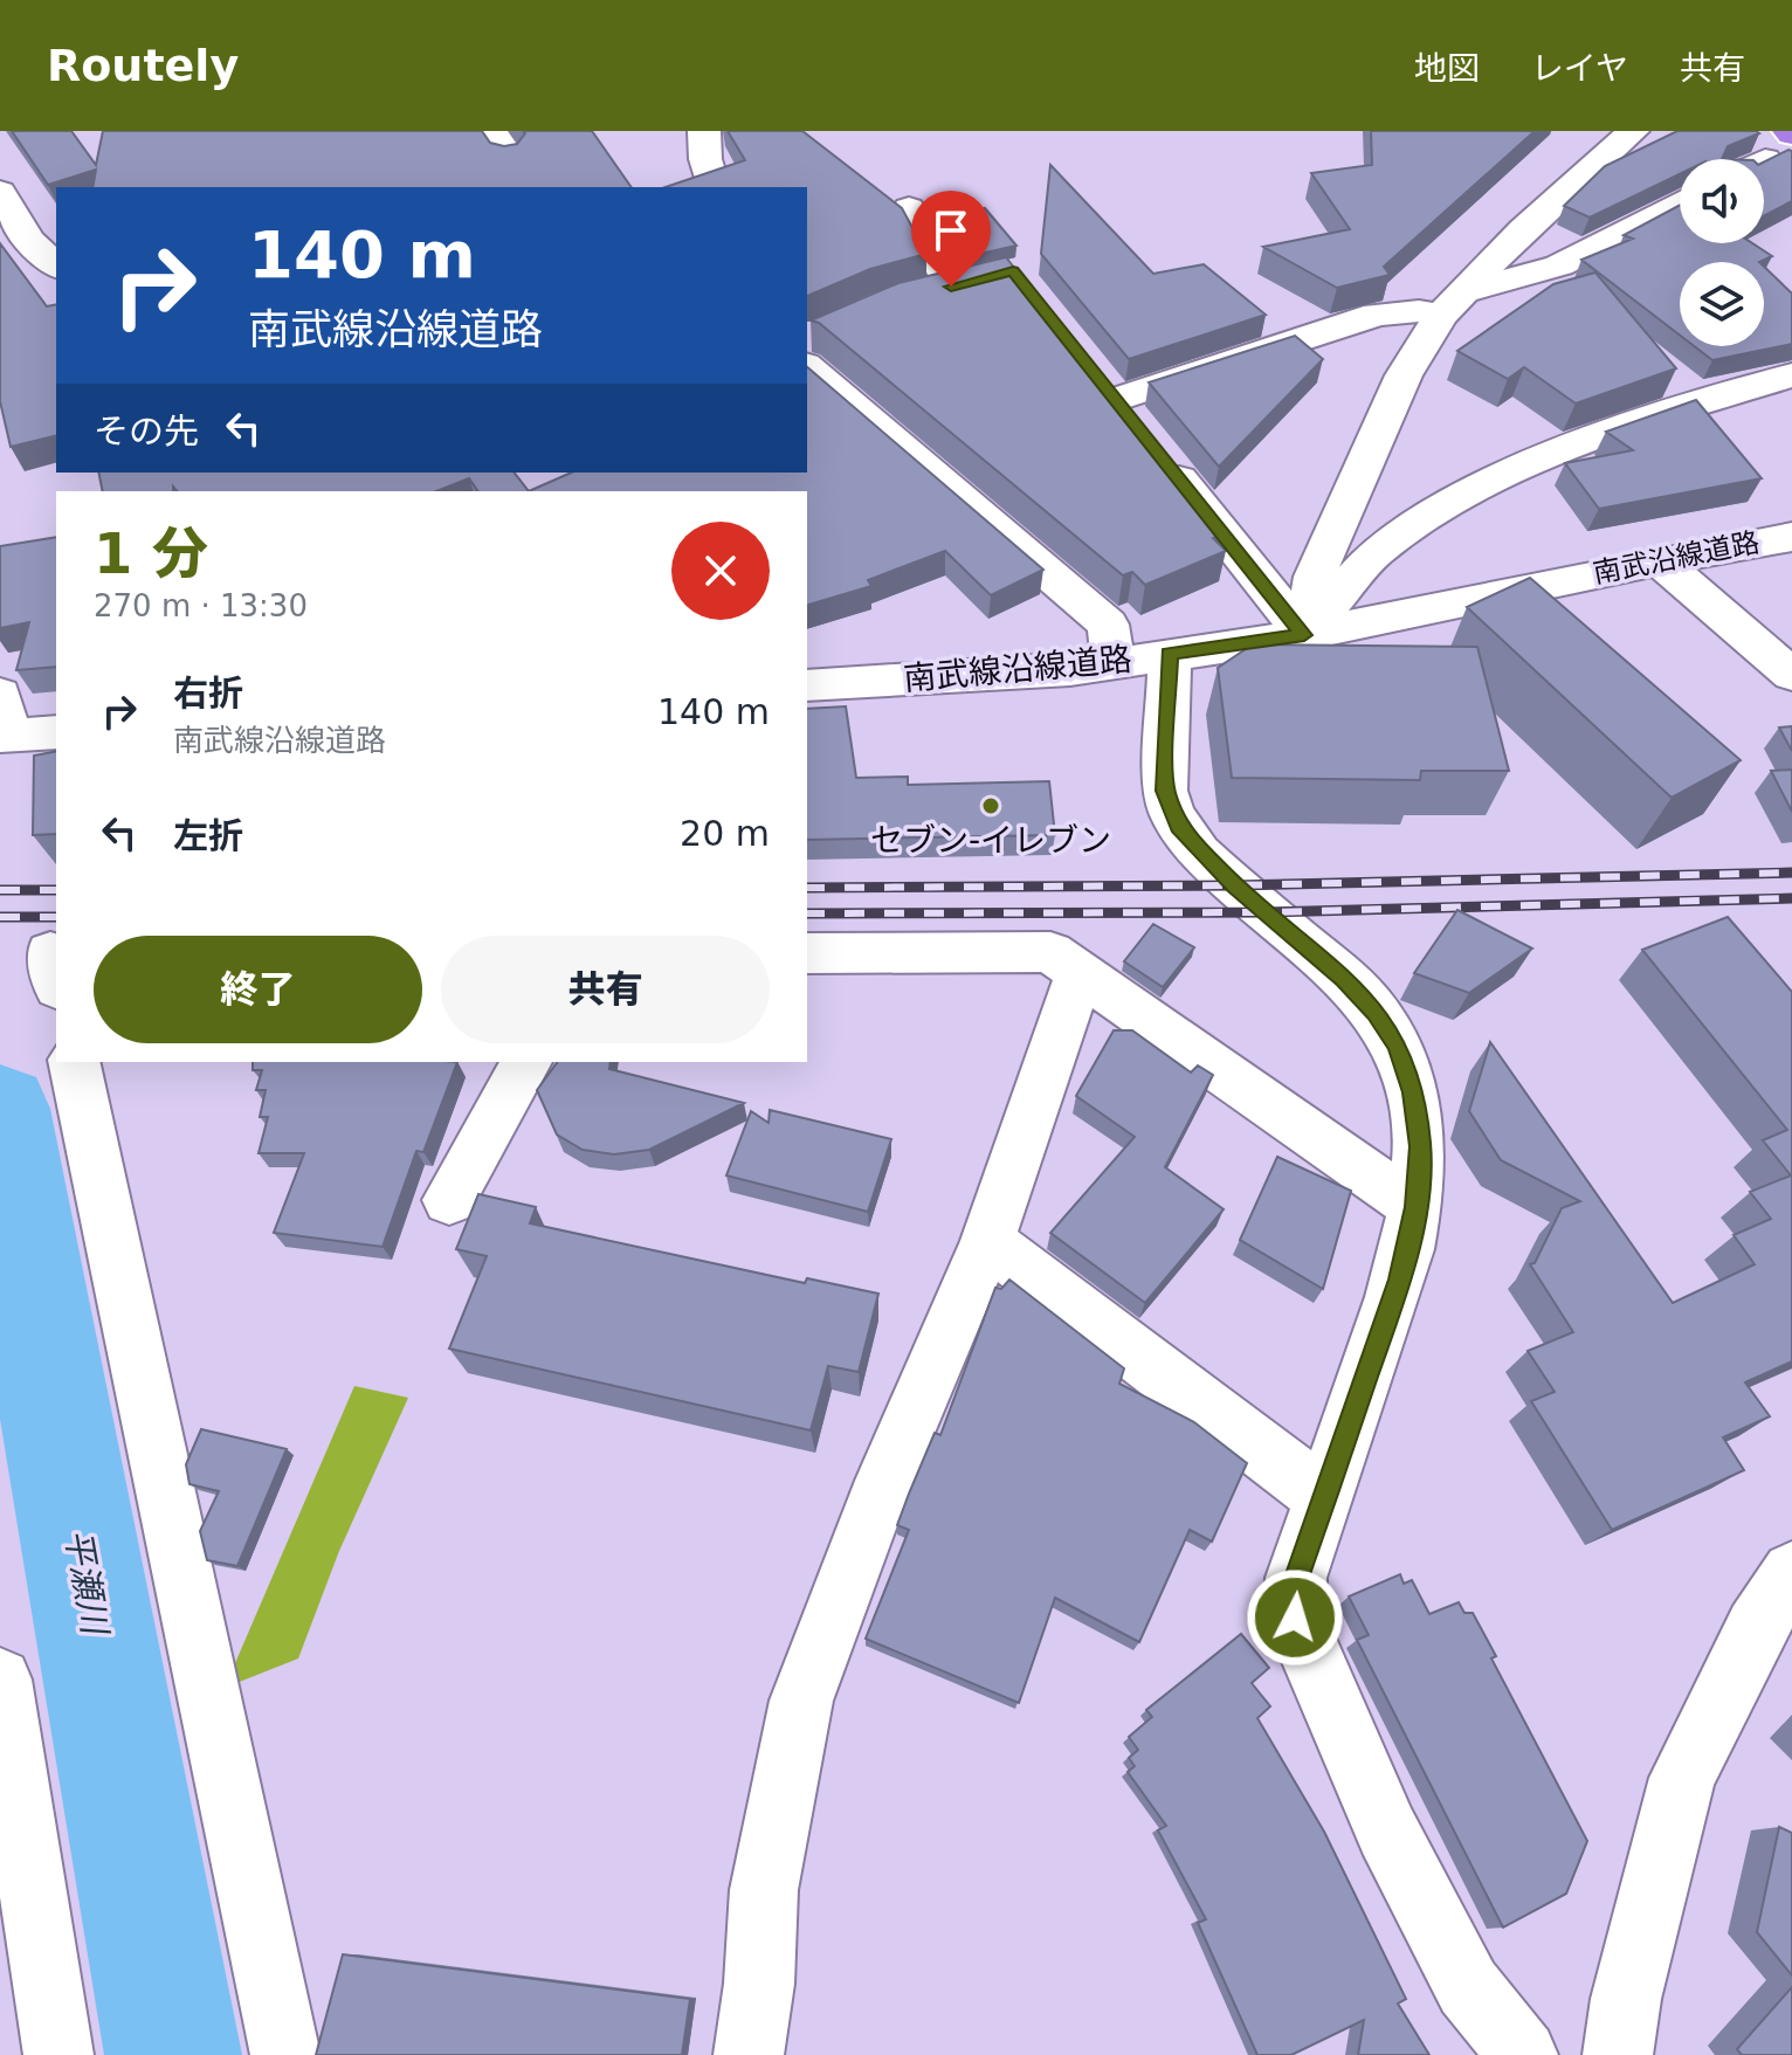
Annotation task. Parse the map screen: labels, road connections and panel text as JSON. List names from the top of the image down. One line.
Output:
{"streets":{"street":["南武沿線道路","南武線沿線道路"]},"crossings":[["南武沿線道路","南武線沿線道路"]],"water":["平瀬川"],"places":["セブン-イレブン"],"page":{"header":"Routely","nav":["地図","レイヤ","共有"],"turn":["140 m","南武線沿線道路"],"then":"その先","heading":["1 分","270 m · 13:30"],"list":[{"name":"右折","note":"南武線沿線道路","value":"140 m"},{"name":"左折","value":"20 m"}],"buttons":["終了","共有"]}}
